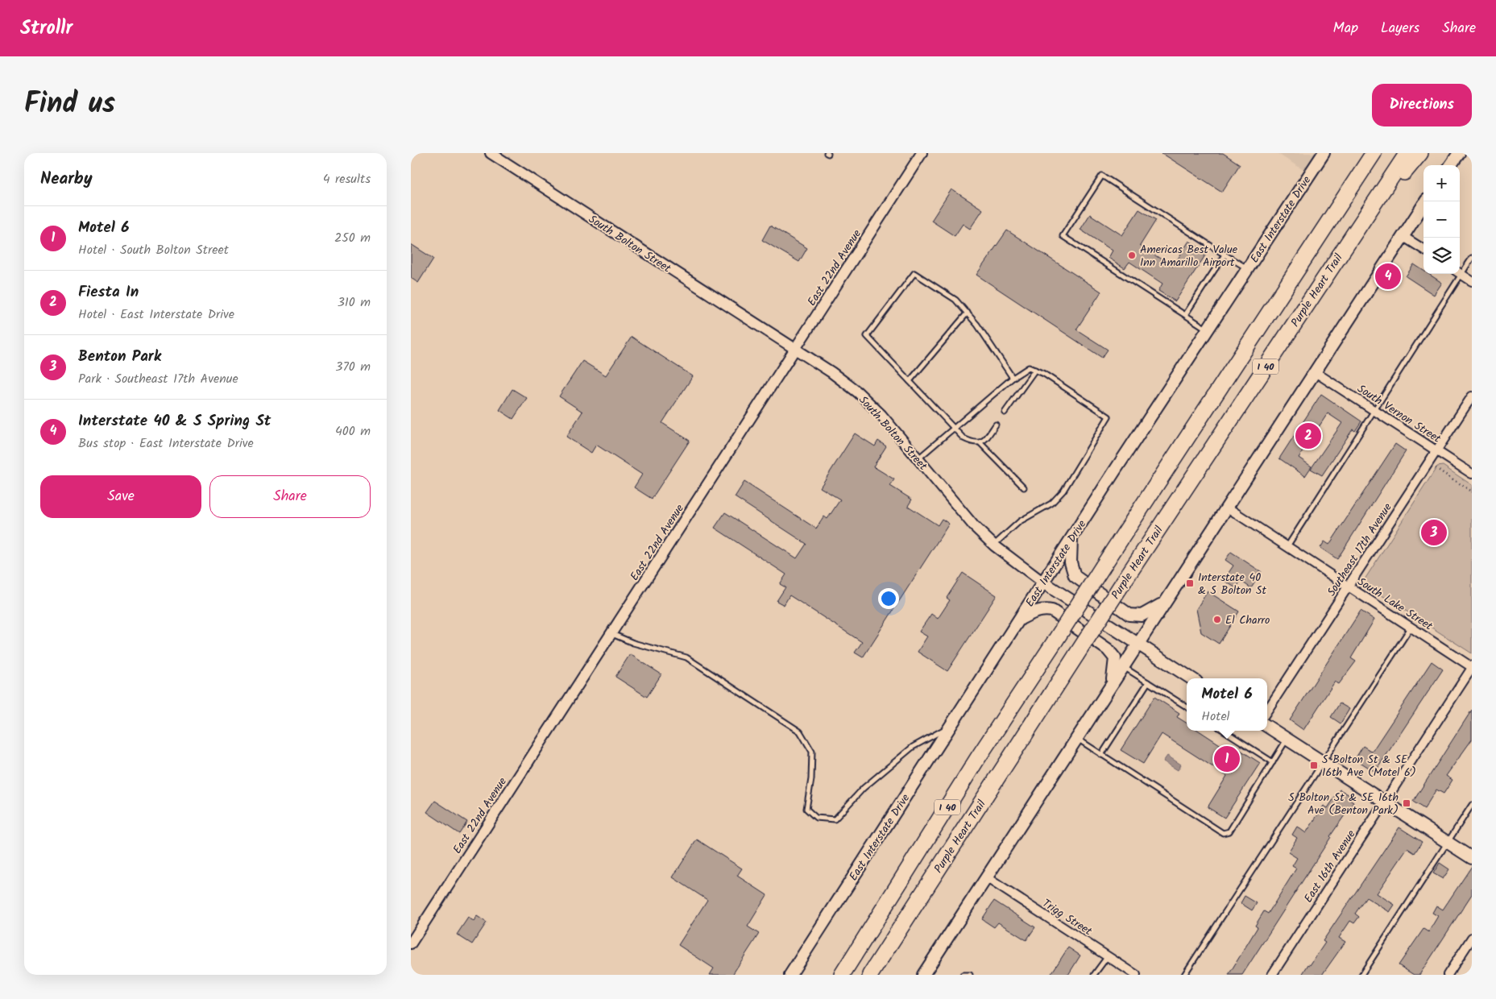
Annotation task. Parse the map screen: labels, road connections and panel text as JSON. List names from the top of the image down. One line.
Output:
{"streets":{"highway":["Purple Heart Trail","I 40"],"main road":["East Interstate Drive","South Bolton Street"],"street":["East 22nd Avenue","South Vernon Street","Southeast 17th Avenue","South Lake Street","East 16th Avenue","Trigg Street"]},"crossings":[["East Interstate Drive","South Bolton Street"],["South Bolton Street","East 22nd Avenue"],["South Vernon Street","Southeast 17th Avenue"],["Southeast 17th Avenue","South Lake Street"],["South Lake Street","East 16th Avenue"]],"places":{"other":["Americas Best Value Inn Amarillo Airport","El Charro"],"transit":["Interstate 40 & S Bolton St","S Bolton St & SE 16th Ave (Motel 6)","S Bolton St & SE 16th Ave (Benton Park)"]},"page":{"header":"Strollr","nav":["Map","Layers","Share"],"title":"Find us","buttons":["Directions",["Save","Share"]],"heading":["Nearby","4 results"],"map_buttons":["+","−"],"list":[{"mark":"1","name":"Motel 6","note":"Hotel · South Bolton Street","value":"250 m"},{"mark":"2","name":"Fiesta In","note":"Hotel · East Interstate Drive","value":"310 m"},{"mark":"3","name":"Benton Park","note":"Park · Southeast 17th Avenue","value":"370 m"},{"mark":"4","name":"Interstate 40 & S Spring St","note":"Bus stop · East Interstate Drive","value":"400 m"}],"pins":["4","2","3","1"],"popup":["Motel 6","Hotel"]}}
